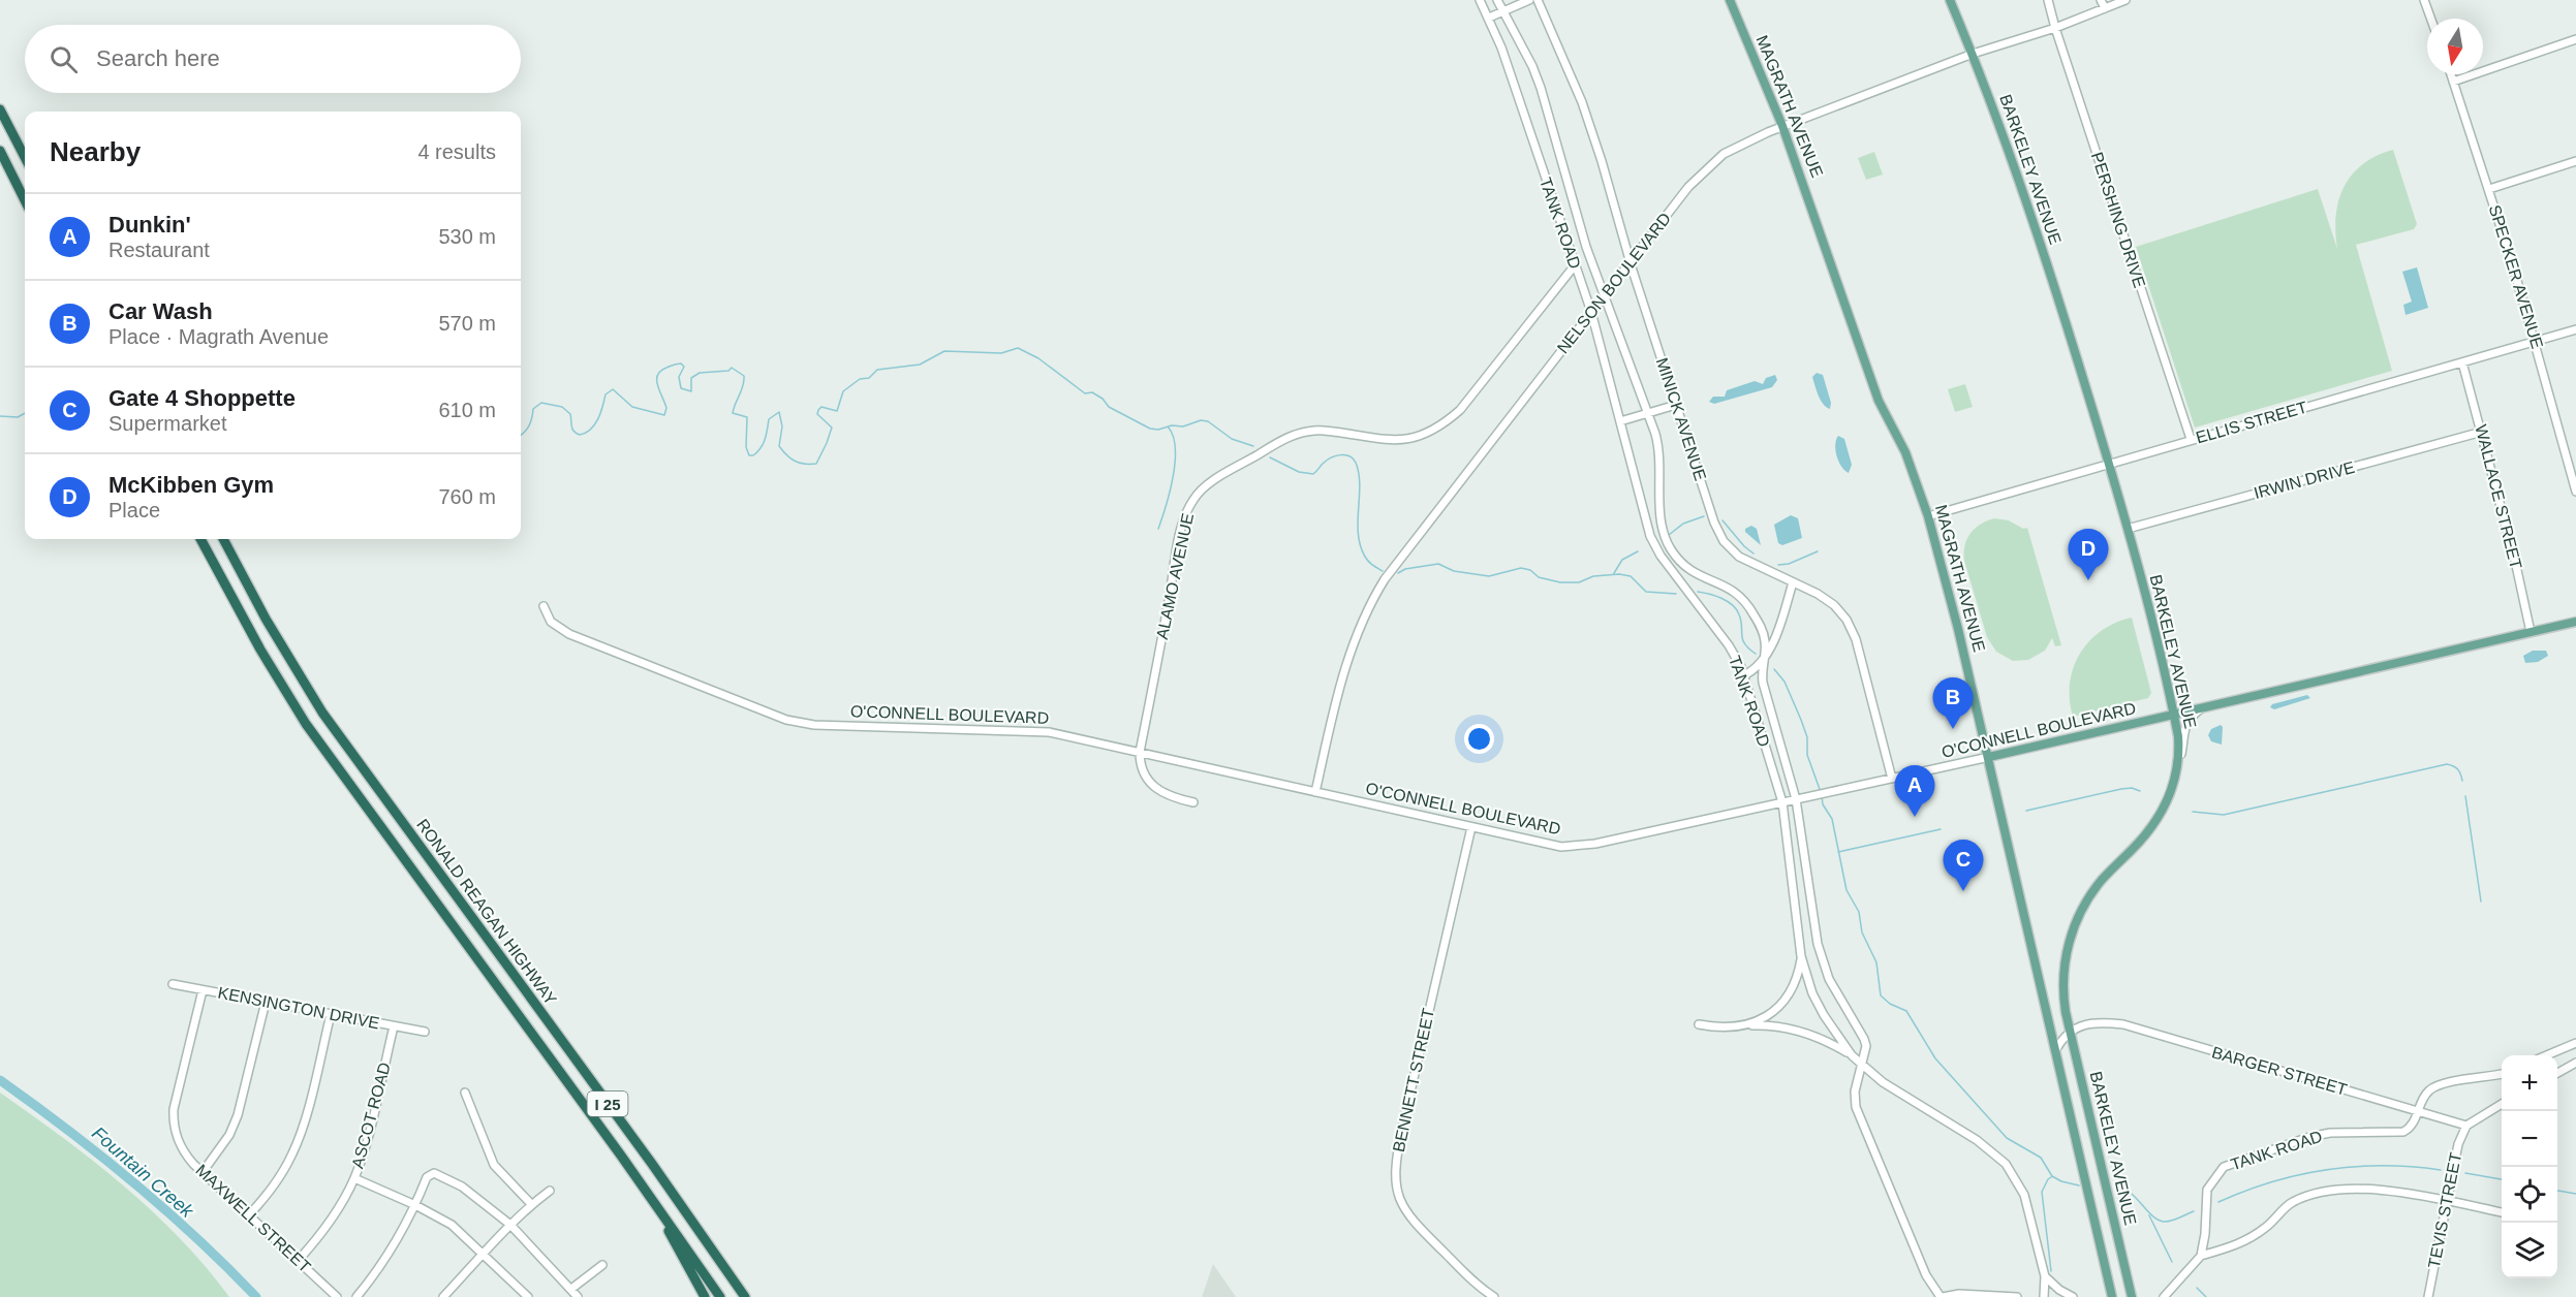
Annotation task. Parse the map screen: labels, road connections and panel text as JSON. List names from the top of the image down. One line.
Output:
{"streets":{"highway":["RONALD REAGAN HIGHWAY","I 25"],"main road":["MAGRATH AVENUE","BARKELEY AVENUE","O'CONNELL BOULEVARD"],"street":["PERSHING DRIVE","TANK ROAD","SPECKER AVENUE","NELSON BOULEVARD","MINICK AVENUE","ELLIS STREET","IRWIN DRIVE","WALLACE STREET","ALAMO AVENUE","KENSINGTON DRIVE","BARGER STREET","BENNETT STREET","ASCOT ROAD","TEVIS STREET","MAXWELL STREET"]},"crossings":[["MAGRATH AVENUE","NELSON BOULEVARD"],["MAGRATH AVENUE","ELLIS STREET"],["MAGRATH AVENUE","O'CONNELL BOULEVARD"],["BARKELEY AVENUE","NELSON BOULEVARD"],["BARKELEY AVENUE","ELLIS STREET"],["BARKELEY AVENUE","IRWIN DRIVE"],["BARKELEY AVENUE","O'CONNELL BOULEVARD"],["BARKELEY AVENUE","BARGER STREET"],["PERSHING DRIVE","NELSON BOULEVARD"],["PERSHING DRIVE","ELLIS STREET"],["TANK ROAD","NELSON BOULEVARD"],["TANK ROAD","ALAMO AVENUE"],["TANK ROAD","O'CONNELL BOULEVARD"],["TANK ROAD","BARGER STREET"],["SPECKER AVENUE","ELLIS STREET"],["NELSON BOULEVARD","MINICK AVENUE"],["NELSON BOULEVARD","O'CONNELL BOULEVARD"],["MINICK AVENUE","O'CONNELL BOULEVARD"],["ELLIS STREET","WALLACE STREET"],["IRWIN DRIVE","WALLACE STREET"],["WALLACE STREET","O'CONNELL BOULEVARD"],["ALAMO AVENUE","O'CONNELL BOULEVARD"],["O'CONNELL BOULEVARD","BENNETT STREET"],["KENSINGTON DRIVE","ASCOT ROAD"],["KENSINGTON DRIVE","MAXWELL STREET"],["BARGER STREET","TEVIS STREET"],["ASCOT ROAD","MAXWELL STREET"]],"water":["Fountain Creek"],"north":"bottom","page":{"search":"Search here","heading":["Nearby","4 results"],"list":[{"mark":"A","name":"Dunkin'","note":"Restaurant","value":"530 m"},{"mark":"B","name":"Car Wash","note":"Place · Magrath Avenue","value":"570 m"},{"mark":"C","name":"Gate 4 Shoppette","note":"Supermarket","value":"610 m"},{"mark":"D","name":"McKibben Gym","note":"Place","value":"760 m"}],"pins":["D","B","A","C"],"map_buttons":["+","−"]}}
